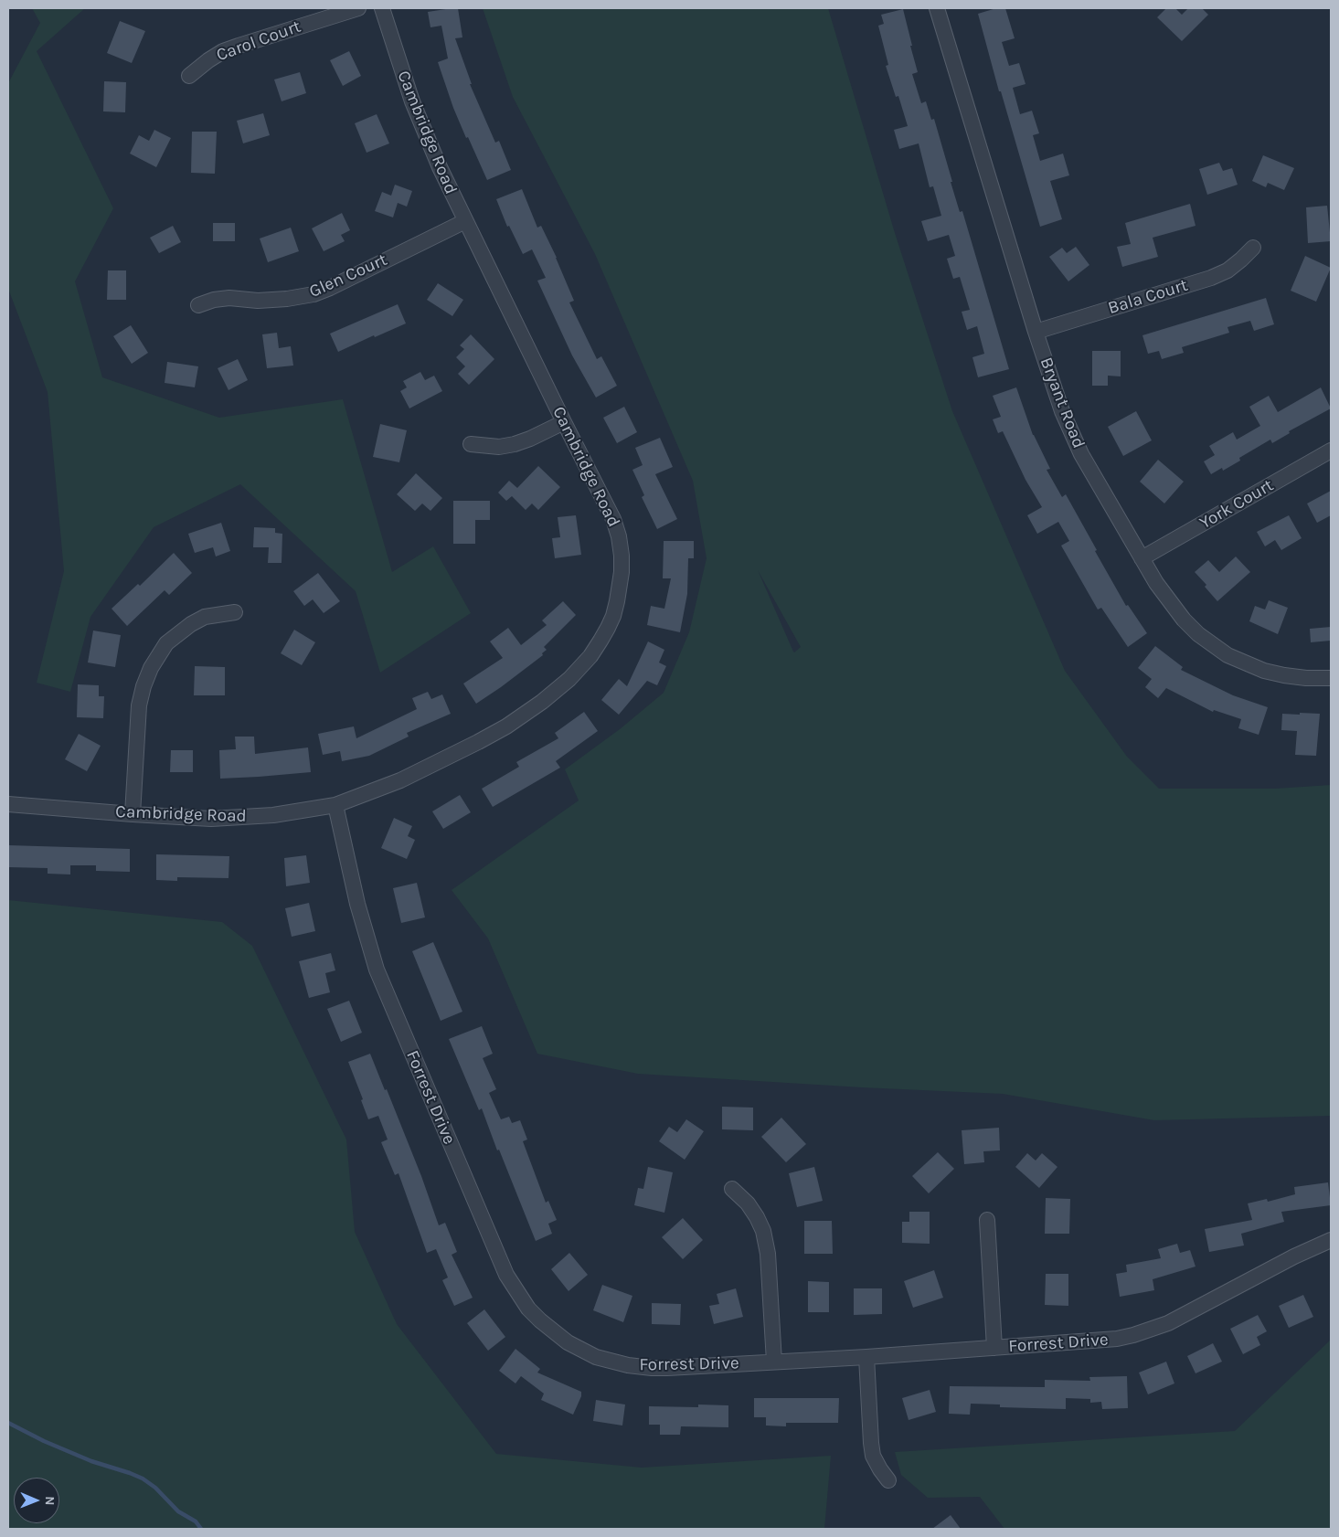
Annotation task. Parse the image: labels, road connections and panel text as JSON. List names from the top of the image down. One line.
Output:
{"streets":{"street":["Carol Court","Cambridge Road","Glen Court","Bala Court","Bryant Road","York Court","Forrest Drive"]},"crossings":[["Cambridge Road","Glen Court"],["Cambridge Road","Forrest Drive"],["Bala Court","Bryant Road"],["Bryant Road","York Court"]],"north":"right"}
